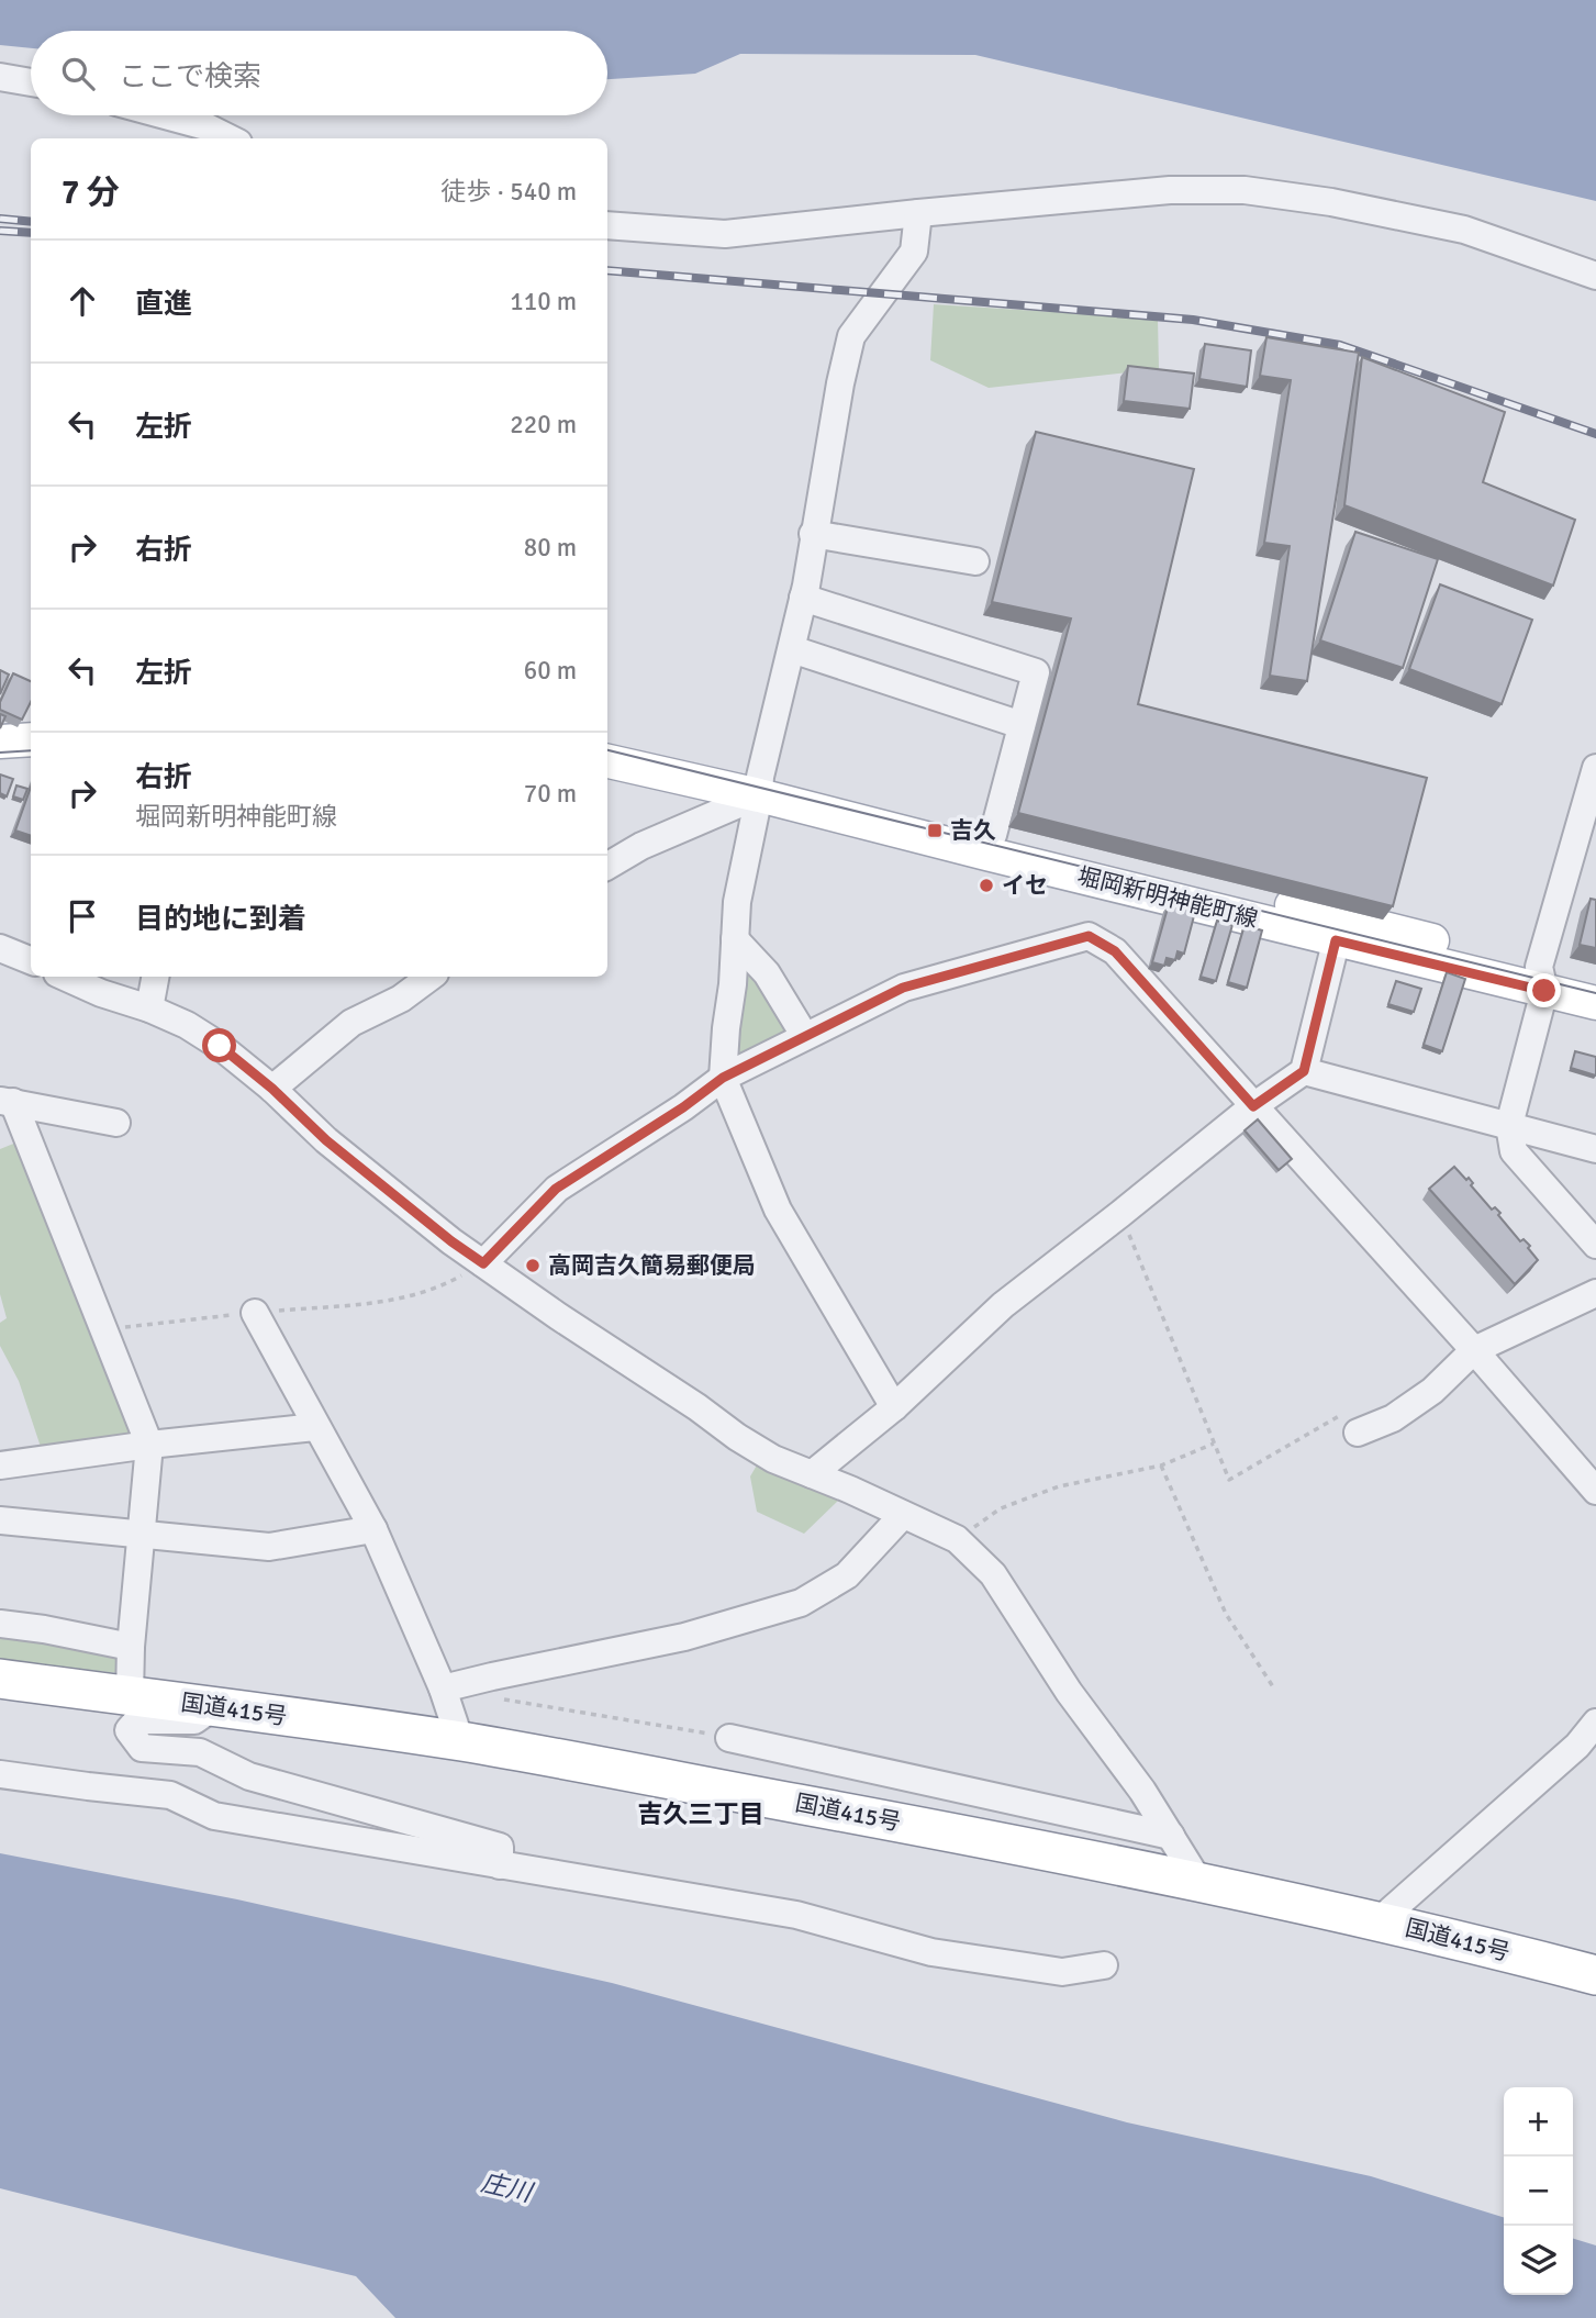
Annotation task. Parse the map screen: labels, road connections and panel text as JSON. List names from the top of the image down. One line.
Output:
{"streets":{"highway":["国道415号"],"main road":["堀岡新明神能町線"]},"districts":["吉久三丁目"],"water":["庄川"],"places":{"transit":["吉久"],"other":["イセ","高岡吉久簡易郵便局"]},"page":{"search":"ここで検索","heading":["7 分","徒歩 · 540 m"],"list":[["直進","110 m"],["左折","220 m"],["右折","80 m"],["左折","60 m"],["右折","堀岡新明神能町線","70 m"],"目的地に到着"],"map_buttons":["+","−"]}}
